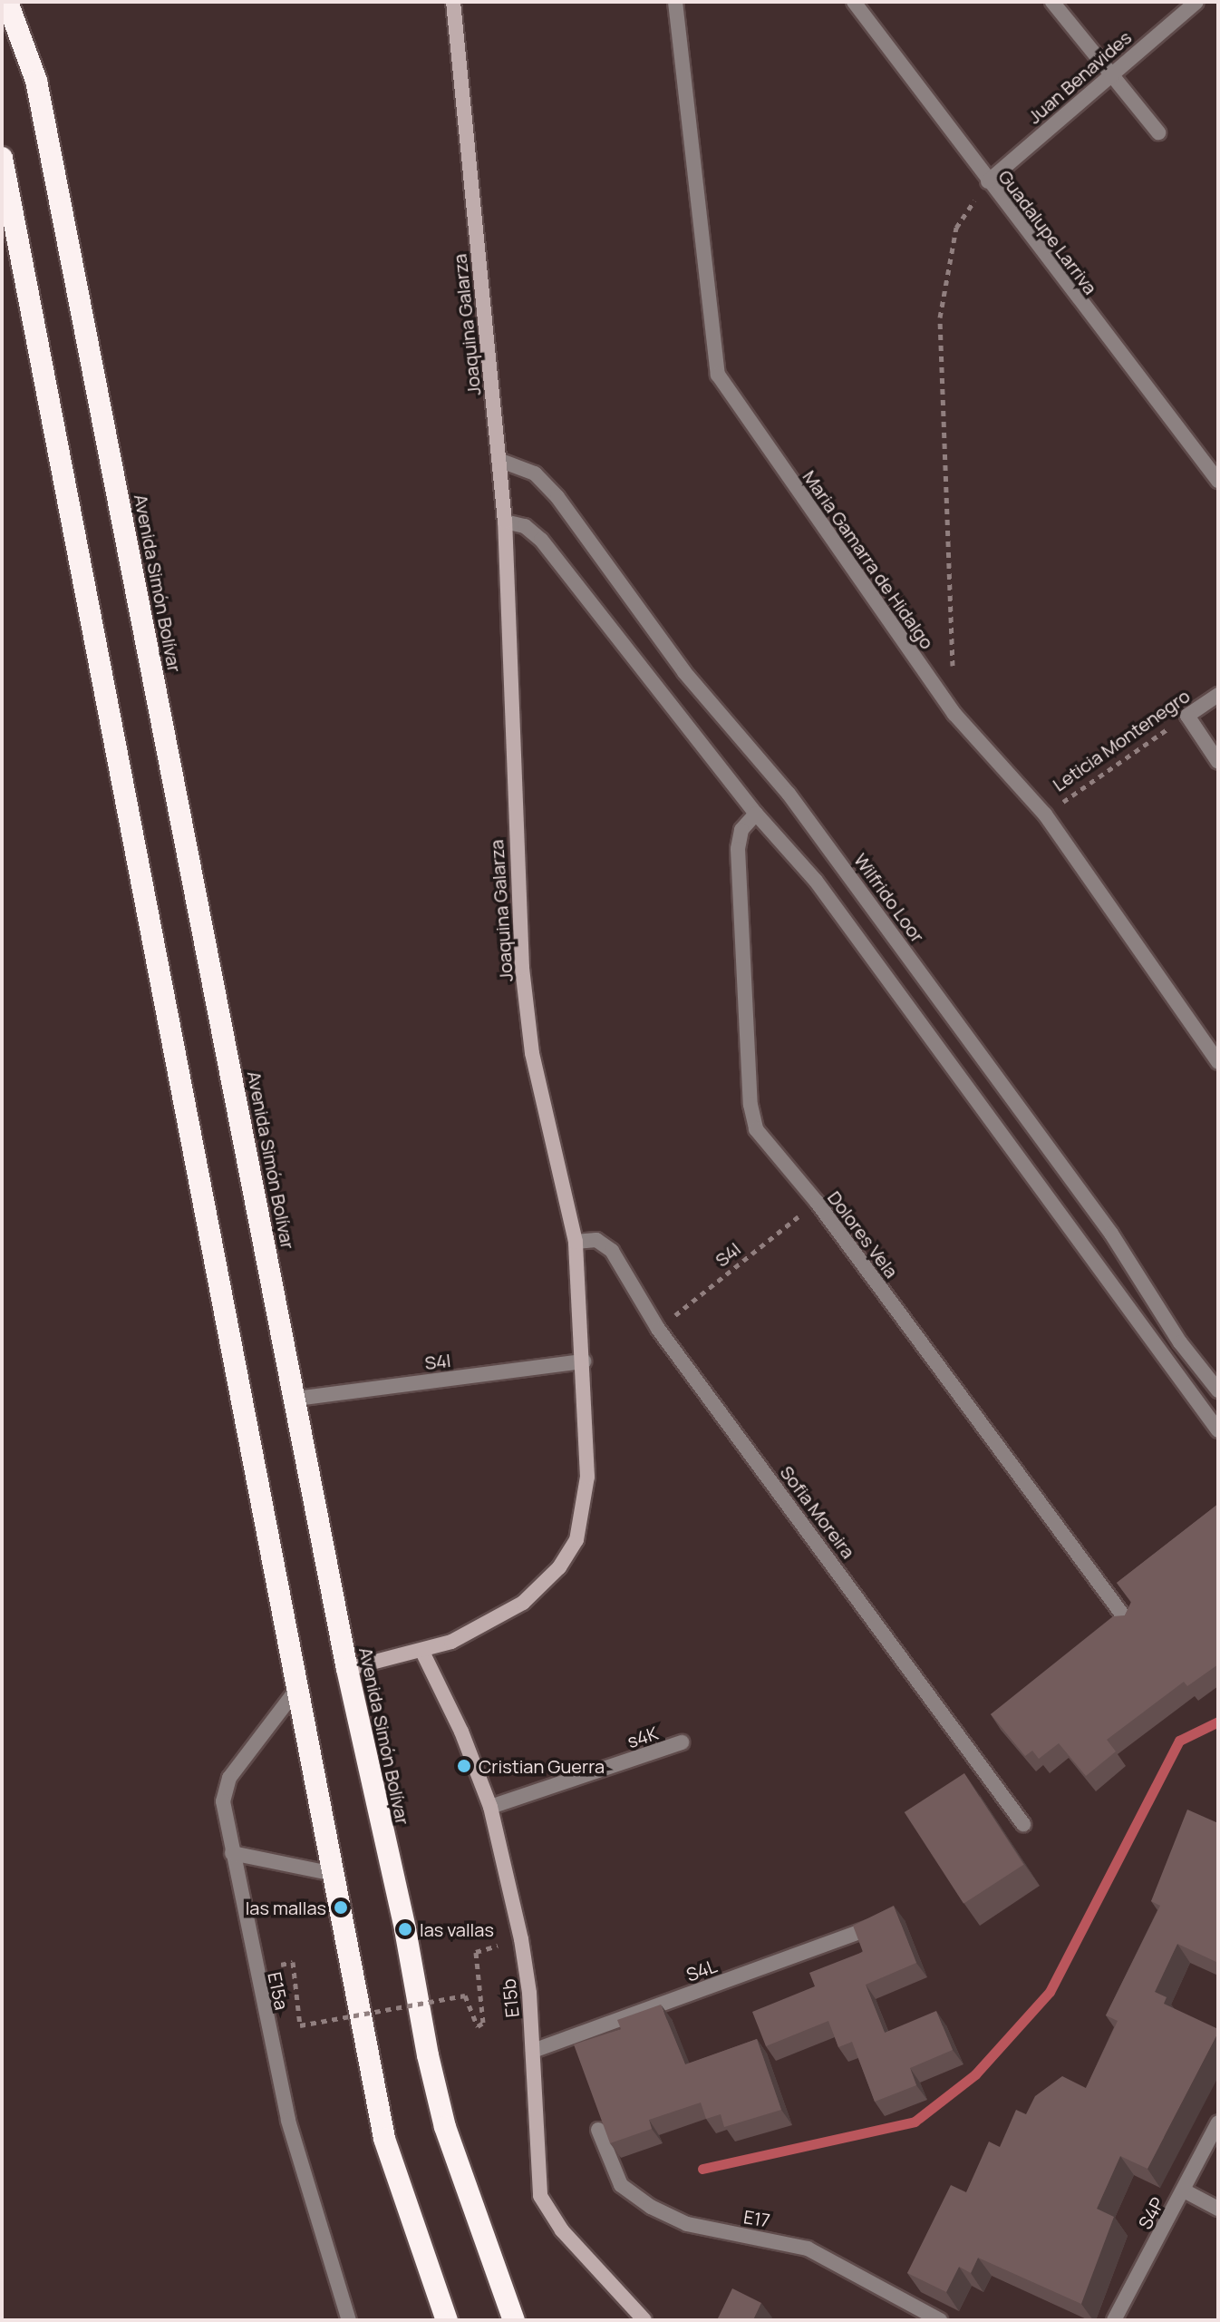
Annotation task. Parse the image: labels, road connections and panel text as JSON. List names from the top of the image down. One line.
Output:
{"streets":{"highway":["Avenida Simón Bolívar"],"street":["Juan Benavides","Guadalupe Larriva","Joaquina Galarza","Maria Gamarra de Hidalgo","Leticia Montenegro","Wilfrido Loor","Dolores Vela","S4I","Sofia Moreira","s4K","S4L","E15a","E15b","S4P","E17"],"path":["S4l"]},"crossings":[["Juan Benavides","Guadalupe Larriva"],["Joaquina Galarza","Avenida Simón Bolívar"],["Joaquina Galarza","Wilfrido Loor"],["Joaquina Galarza","S4I"],["Joaquina Galarza","Sofia Moreira"],["Joaquina Galarza","E15b"],["Maria Gamarra de Hidalgo","Leticia Montenegro"],["Avenida Simón Bolívar","S4I"],["Dolores Vela","S4l"],["S4l","Sofia Moreira"],["s4K","E15b"],["S4L","E15b"]],"places":["Cristian Guerra","las mallas","las vallas"]}
